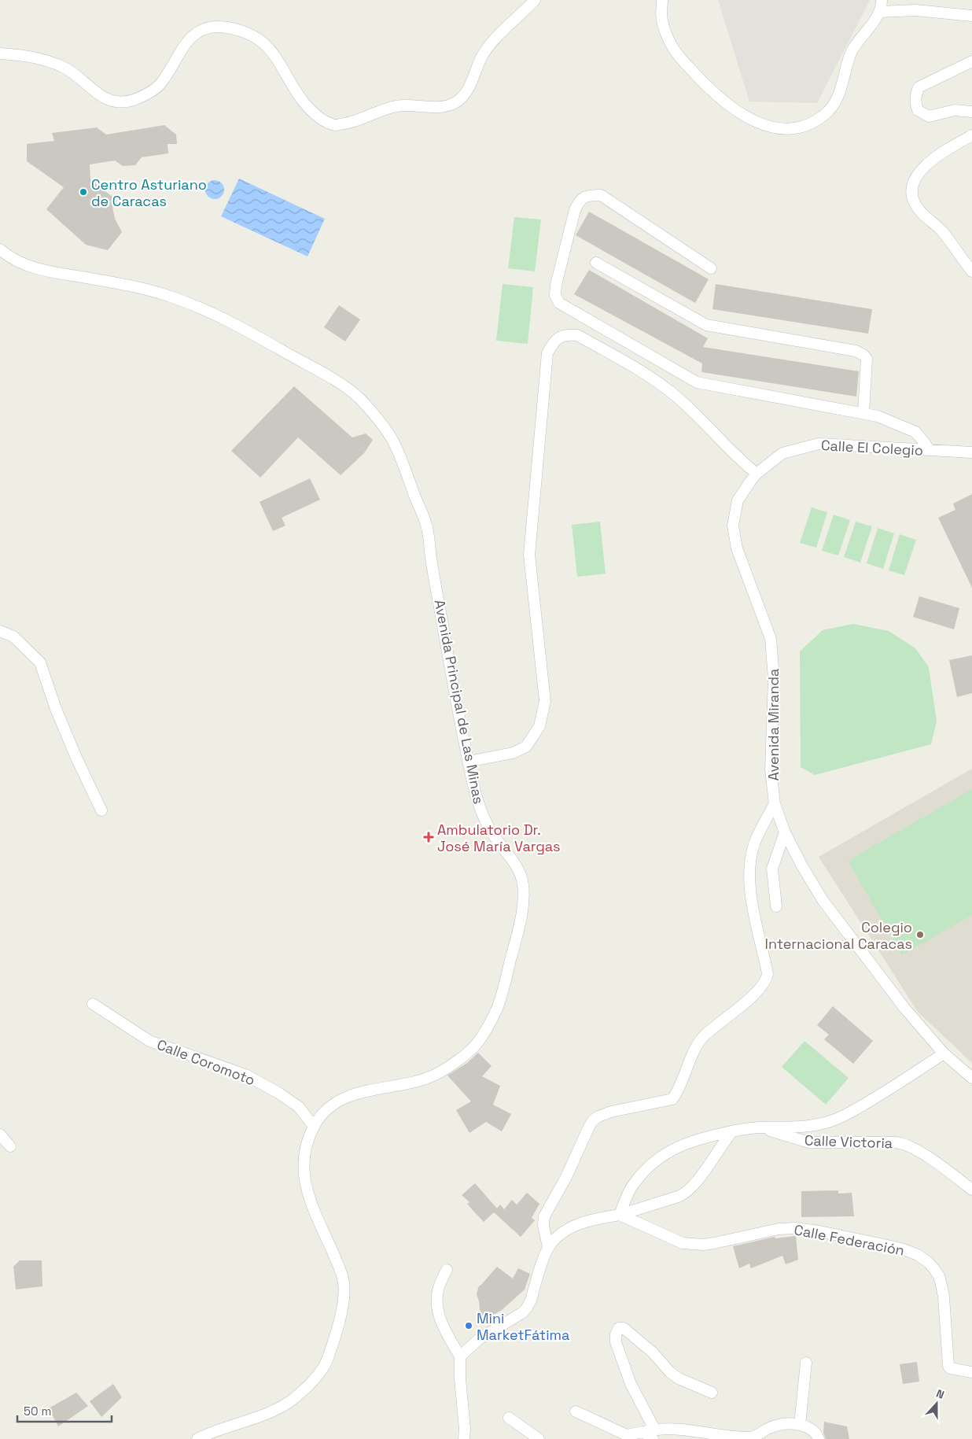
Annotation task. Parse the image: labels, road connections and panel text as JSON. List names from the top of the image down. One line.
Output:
{"streets":{"street":["Calle El Colegio","Avenida Principal de Las Minas","Avenida Miranda","Calle Coromoto","Calle Victoria","Calle Federación"]},"crossings":[["Calle El Colegio","Avenida Miranda"],["Avenida Principal de Las Minas","Calle Coromoto"]],"places":{"other":["Centro Asturiano de Caracas","Colegio Internacional Caracas","Mini MarketFátima"],"health":["Ambulatorio Dr. José María Vargas"]},"scale_bar":"50 m","north":"top"}
